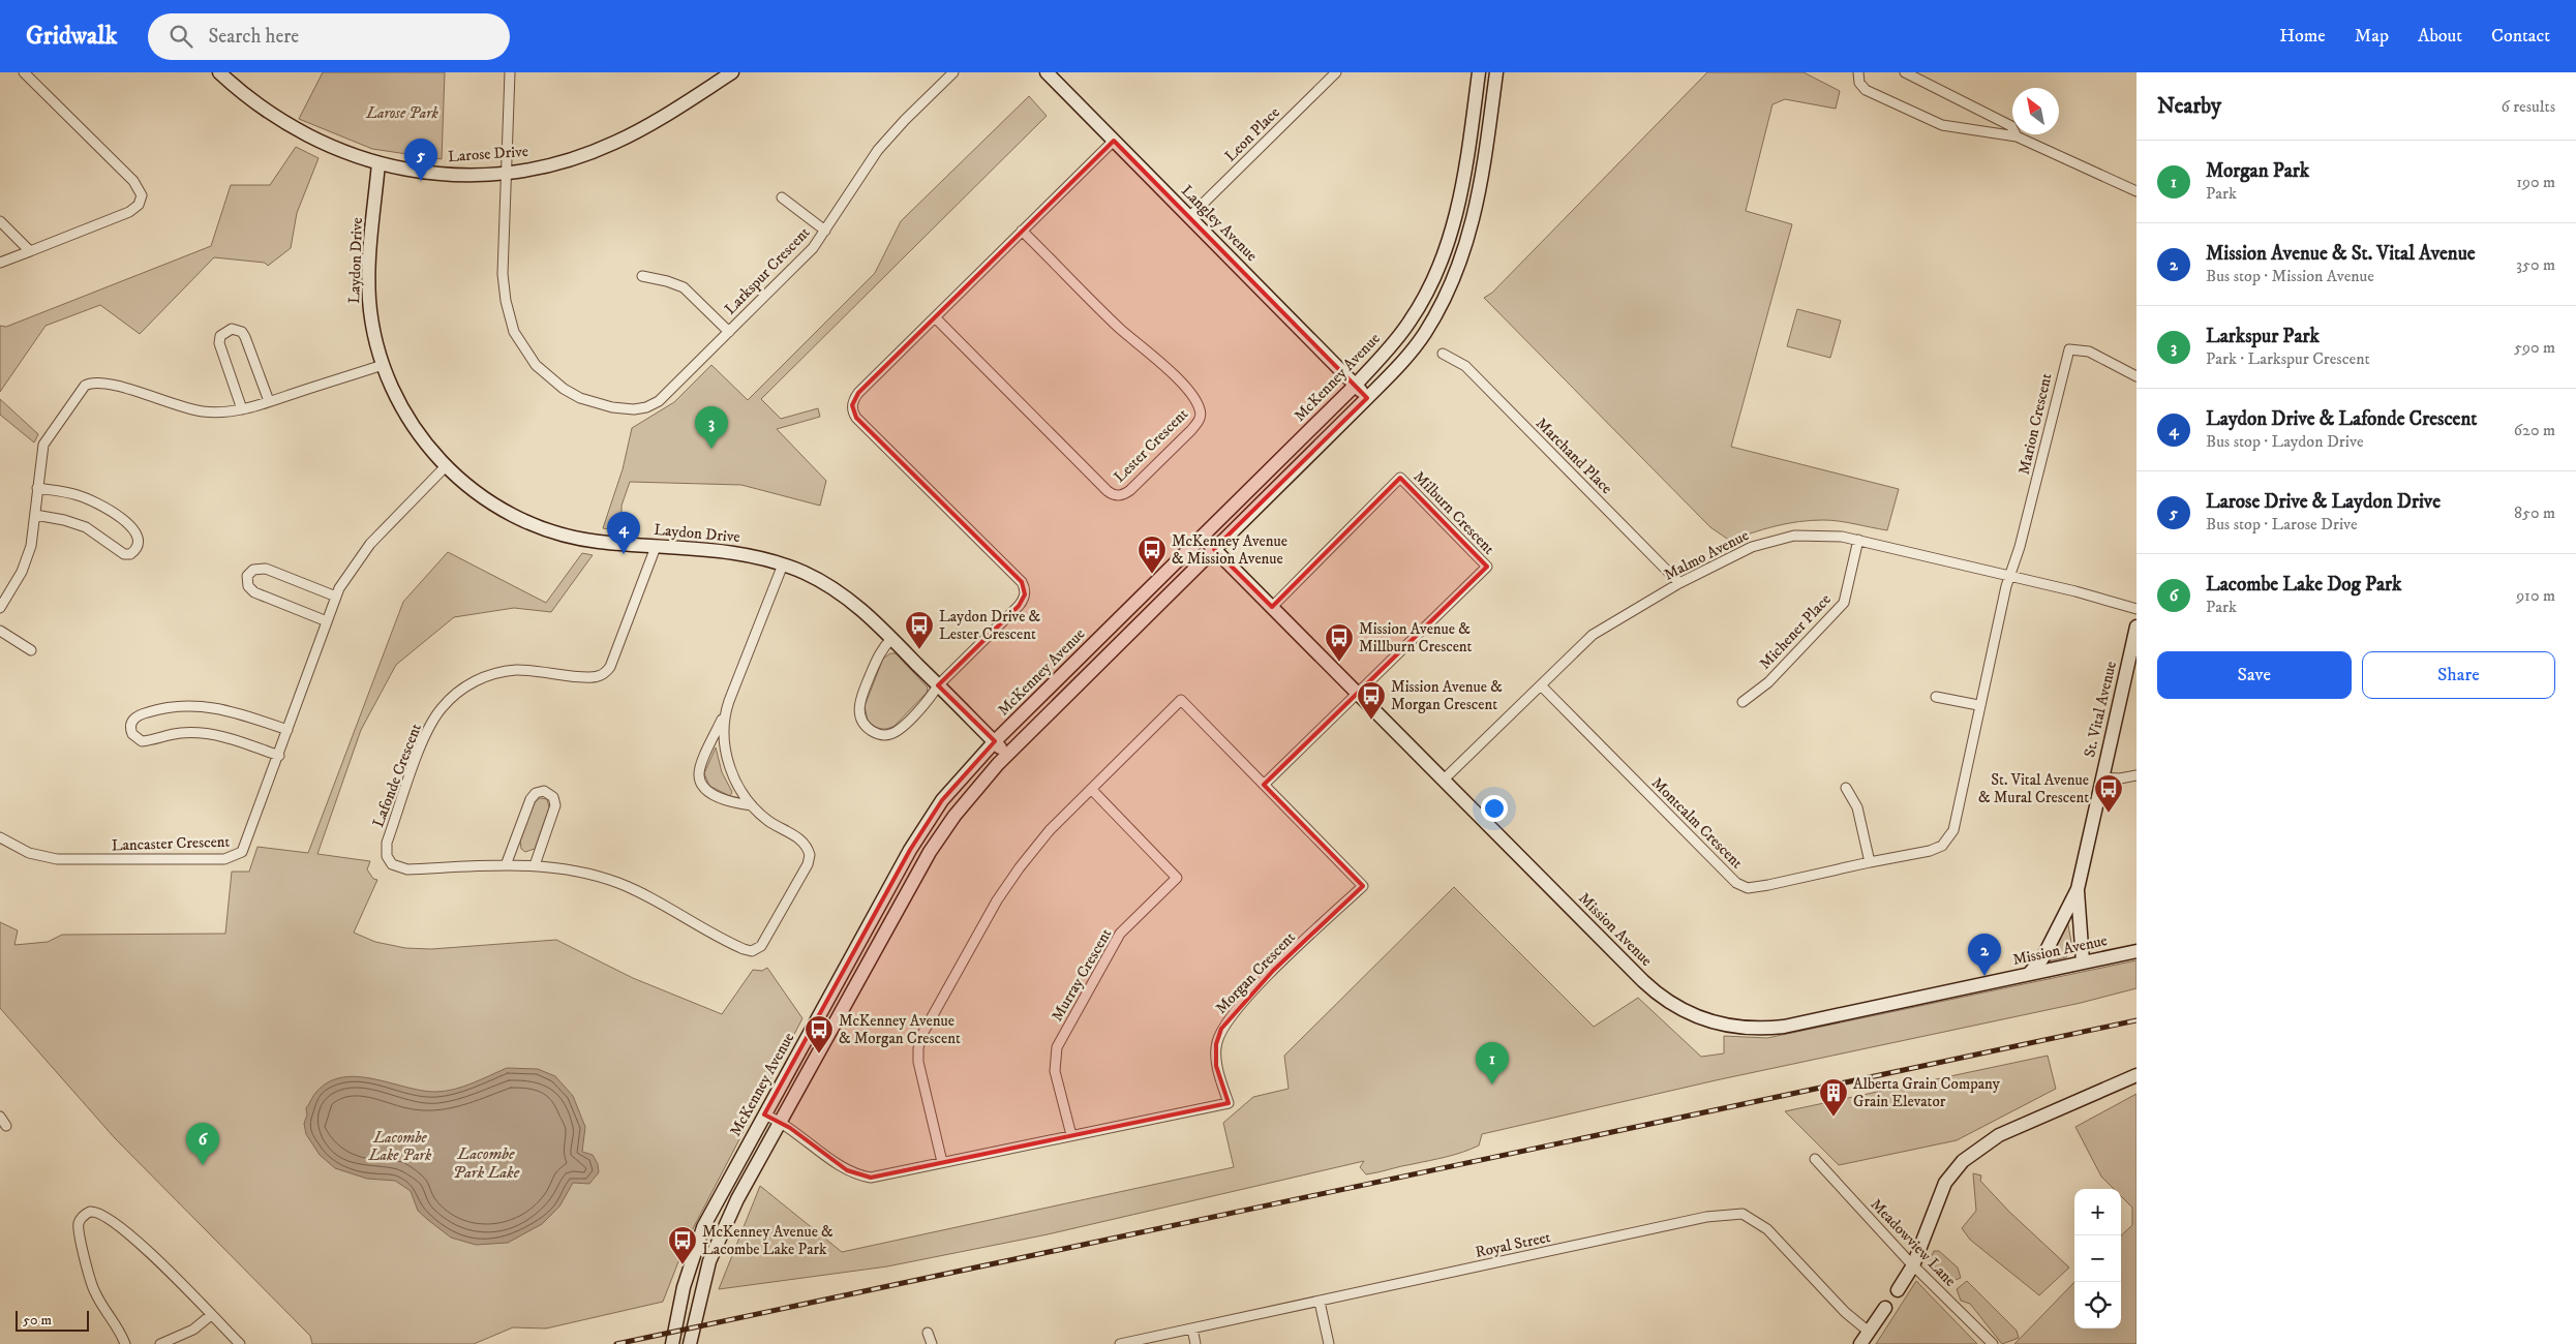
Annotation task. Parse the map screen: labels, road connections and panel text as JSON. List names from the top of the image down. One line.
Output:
{"streets":{"street":["Leon Place","Larose Drive","Langley Avenue","Laydon Drive","Larkspur Crescent","McKenney Avenue","Marion Crescent","Lester Crescent","Marchand Place","Milburn Crescent","Malmo Avenue","Michener Place","St. Vital Avenue","Lafonde Crescent","Montcalm Crescent","Lancaster Crescent","Mission Avenue","Morgan Crescent","Murray Crescent","Meadowview Lane","Royal Street"]},"crossings":[["Leon Place","Langley Avenue"],["Larose Drive","Laydon Drive"],["Larose Drive","Larkspur Crescent"],["Langley Avenue","McKenney Avenue"],["Laydon Drive","McKenney Avenue"],["Laydon Drive","Lafonde Crescent"],["Laydon Drive","Lancaster Crescent"],["McKenney Avenue","Mission Avenue"],["McKenney Avenue","Morgan Crescent"],["Marion Crescent","Malmo Avenue"],["Marion Crescent","Montcalm Crescent"],["Marchand Place","Malmo Avenue"],["Milburn Crescent","Mission Avenue"],["Malmo Avenue","Michener Place"],["Malmo Avenue","Montcalm Crescent"],["Malmo Avenue","Mission Avenue"],["St. Vital Avenue","Mission Avenue"],["Morgan Crescent","Murray Crescent"]],"water":["Lacombe Park Lake"],"parks":["Larose Park","Lacombe Lake Park"],"places":{"bus stop":["McKenney Avenue & Mission Avenue","Laydon Drive & Lester Crescent","Mission Avenue & Millburn Crescent","Mission Avenue & Morgan Crescent","St. Vital Avenue & Mural Crescent","McKenney Avenue & Morgan Crescent","McKenney Avenue & Lacombe Lake Park"],"building":["Alberta Grain Company Grain Elevator"]},"scale_bar":"50 m","north":"top left","page":{"header":"Gridwalk","search":"Search here","nav":["Home","Map","About","Contact"],"heading":["Nearby","6 results"],"pins":["5","3","4","2","1","6"],"list":[{"mark":"1","name":"Morgan Park","note":"Park","value":"190 m"},{"mark":"2","name":"Mission Avenue & St. Vital Avenue","note":"Bus stop · Mission Avenue","value":"350 m"},{"mark":"3","name":"Larkspur Park","note":"Park · Larkspur Crescent","value":"590 m"},{"mark":"4","name":"Laydon Drive & Lafonde Crescent","note":"Bus stop · Laydon Drive","value":"620 m"},{"mark":"5","name":"Larose Drive & Laydon Drive","note":"Bus stop · Larose Drive","value":"850 m"},{"mark":"6","name":"Lacombe Lake Dog Park","note":"Park","value":"910 m"}],"buttons":["Save","Share"],"map_buttons":["+","−"],"scale":"50 m"}}
